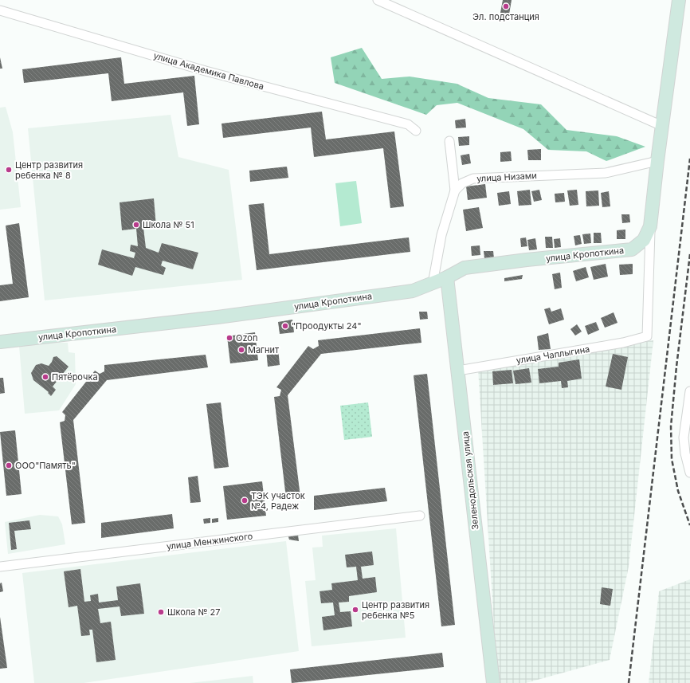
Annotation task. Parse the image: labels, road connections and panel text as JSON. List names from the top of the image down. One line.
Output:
{"streets":{"street":["улица Академика Павлова","улица Низами","улица Кропоткина","улица Чаплыгина","Зеленодольская улица","улица Менжинского"]},"crossings":[["улица Кропоткина","улица Чаплыгина"],["улица Кропоткина","Зеленодольская улица"],["улица Чаплыгина","Зеленодольская улица"]],"places":["Эл. подстанция","Центр развития ребенка № 8","Школа № 51","\"Проодукты 24\"","Ozon","Магнит","Пятёрочка","ООО\"Память\"","ТЭК участок №4, Радеж","Центр развития ребенка №5","Школа № 27"]}
